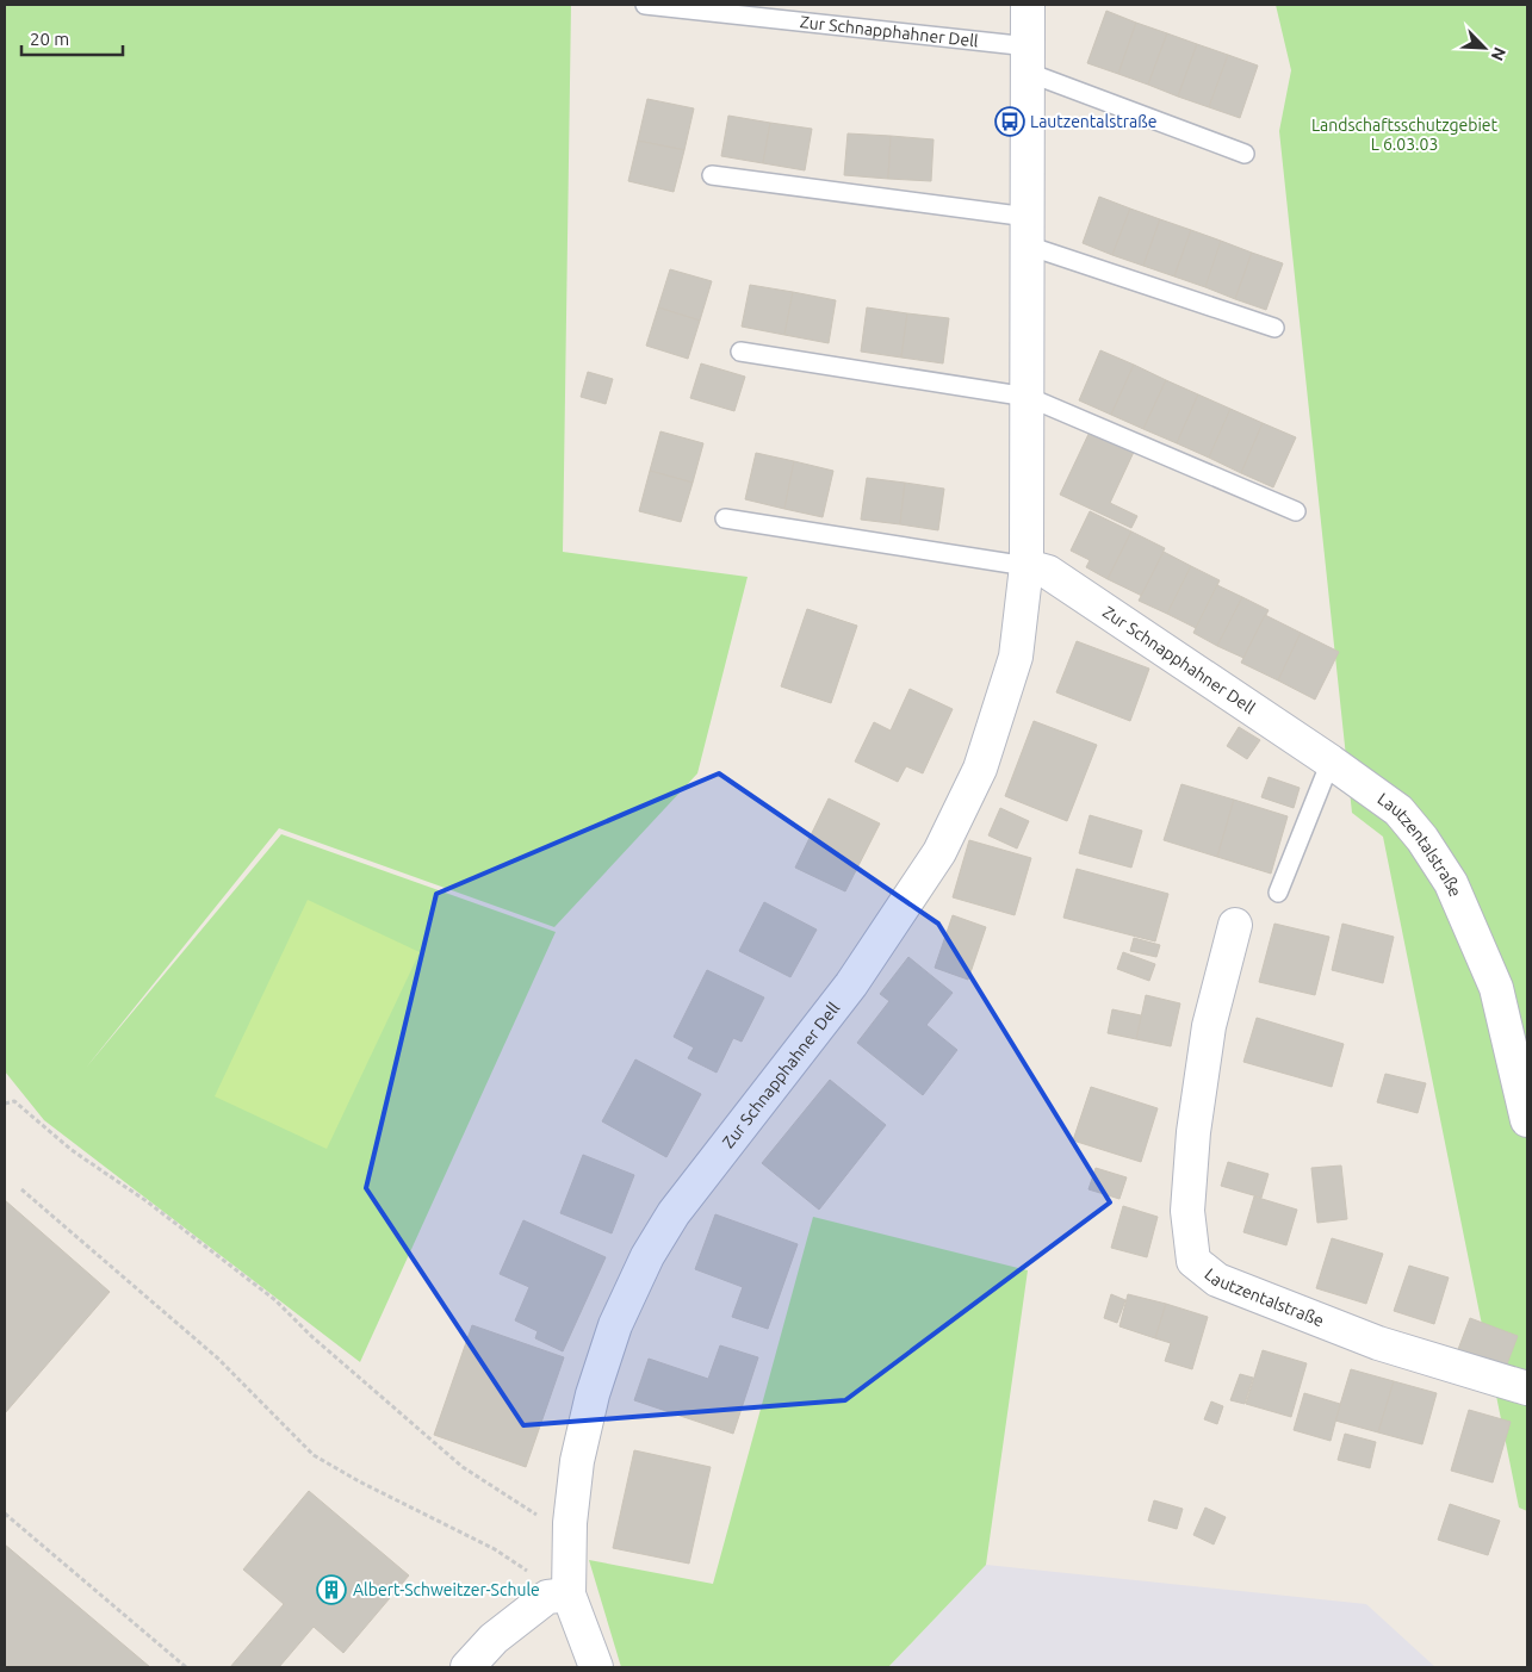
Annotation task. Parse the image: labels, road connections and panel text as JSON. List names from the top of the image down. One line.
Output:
{"streets":{"street":["Zur Schnapphahner Dell","Lautzentalstraße"]},"crossings":[["Zur Schnapphahner Dell","Lautzentalstraße"]],"parks":["Landschaftsschutzgebiet L 6.03.03"],"places":{"bus stop":["Lautzentalstraße"],"building":["Albert-Schweitzer-Schule"]},"scale_bar":"20 m","north":"bottom right"}
